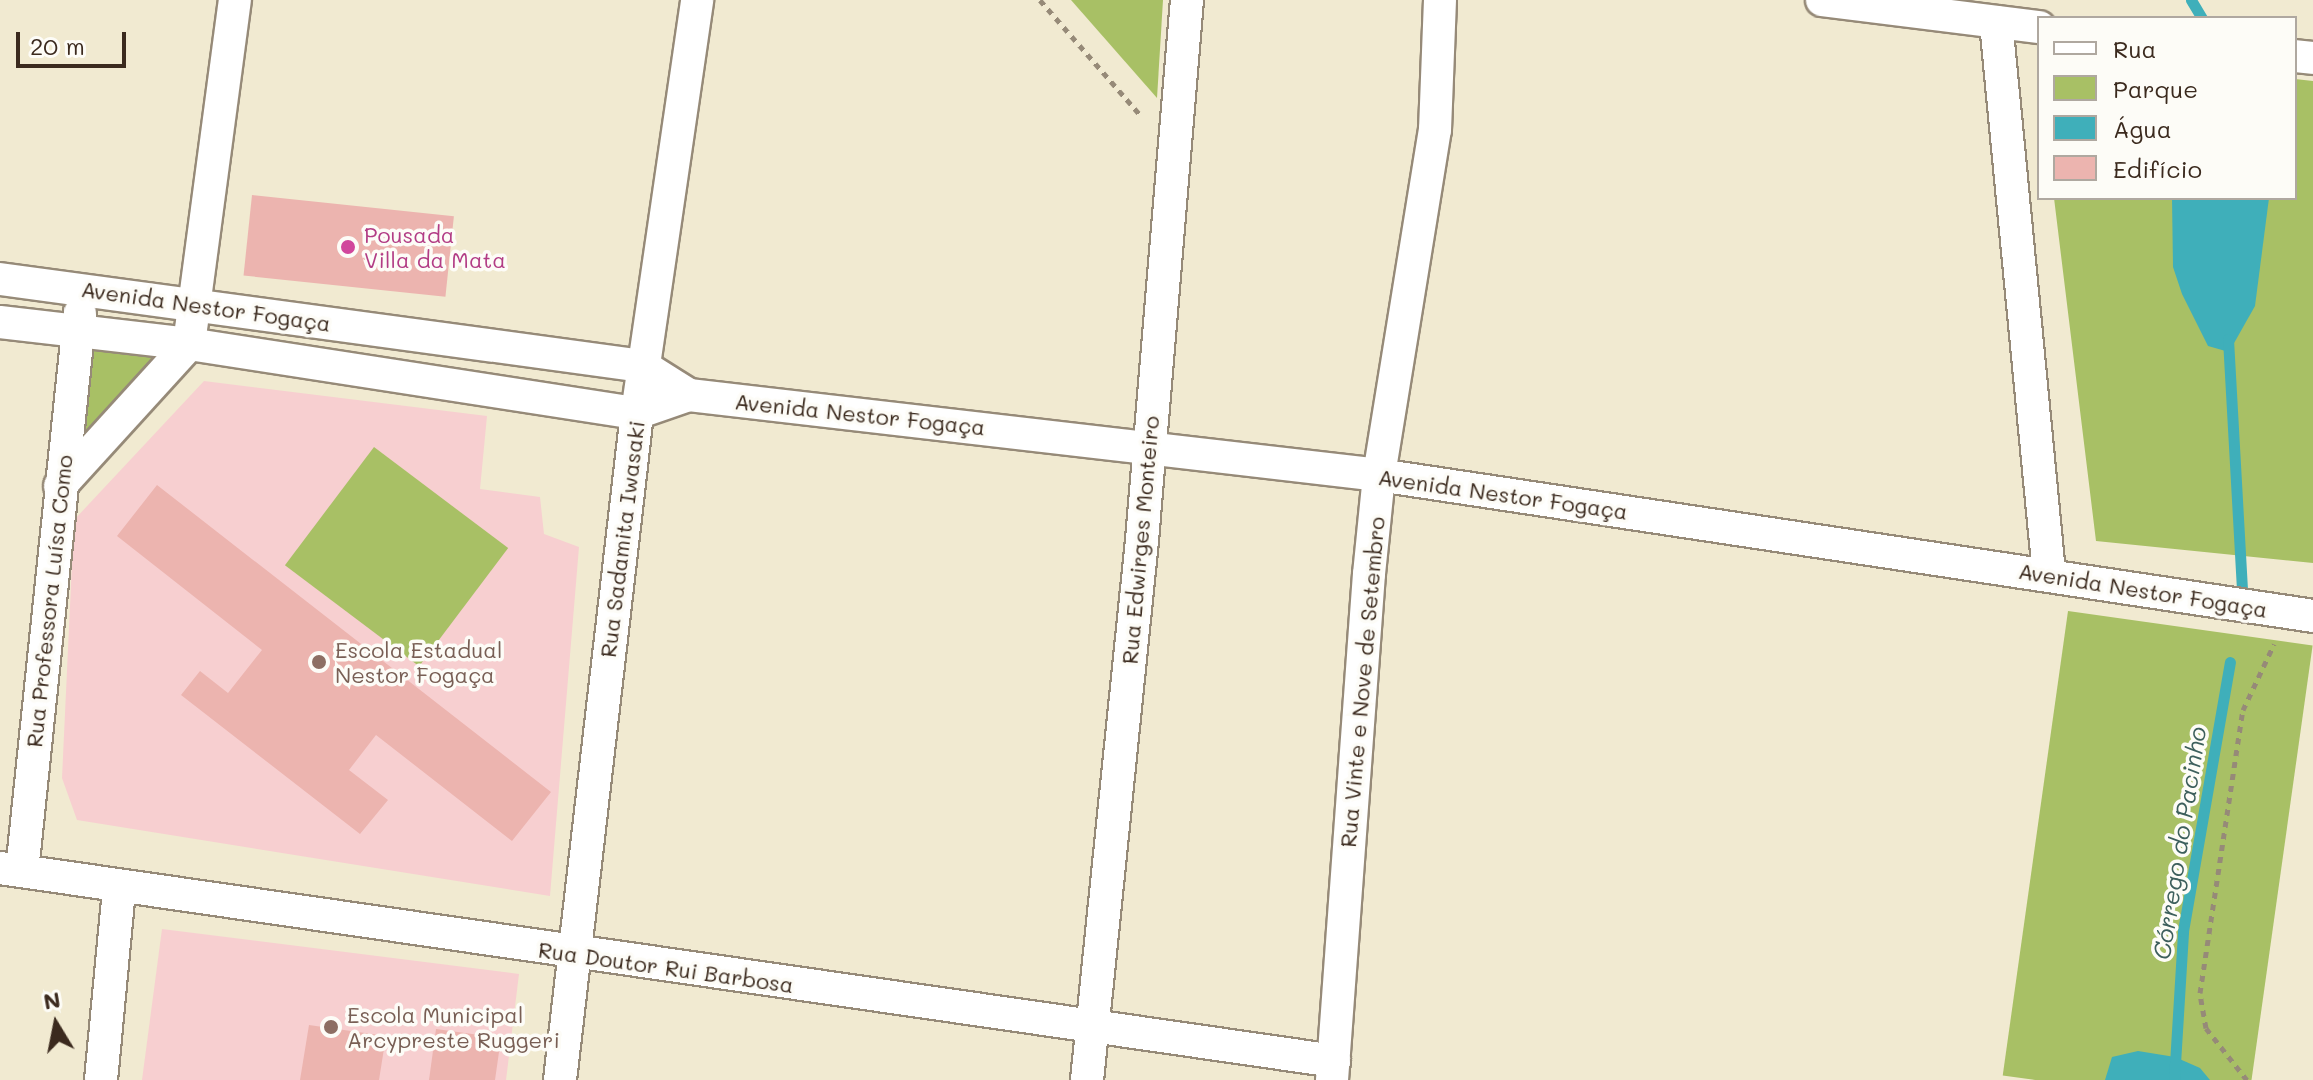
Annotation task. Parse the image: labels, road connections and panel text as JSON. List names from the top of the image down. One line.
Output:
{"streets":{"street":["Avenida Nestor Fogaça","Rua Sadamita Iwasaki","Rua Edwirges Monteiro","Rua Professora Luísa Como","Rua Vinte e Nove de Setembro","Rua Doutor Rui Barbosa"]},"crossings":[["Avenida Nestor Fogaça","Rua Sadamita Iwasaki"],["Avenida Nestor Fogaça","Rua Edwirges Monteiro"],["Avenida Nestor Fogaça","Rua Professora Luísa Como"],["Avenida Nestor Fogaça","Rua Vinte e Nove de Setembro"],["Rua Sadamita Iwasaki","Rua Doutor Rui Barbosa"],["Rua Edwirges Monteiro","Rua Doutor Rui Barbosa"],["Rua Professora Luísa Como","Rua Doutor Rui Barbosa"],["Rua Vinte e Nove de Setembro","Rua Doutor Rui Barbosa"]],"water":["Córrego do Pacinho"],"places":["Pousada Villa da Mata","Escola Estadual Nestor Fogaça","Escola Municipal Arcypreste Ruggeri"],"legend":["Rua","Parque","Água","Edifício"],"scale_bar":"20 m","north":"top"}
